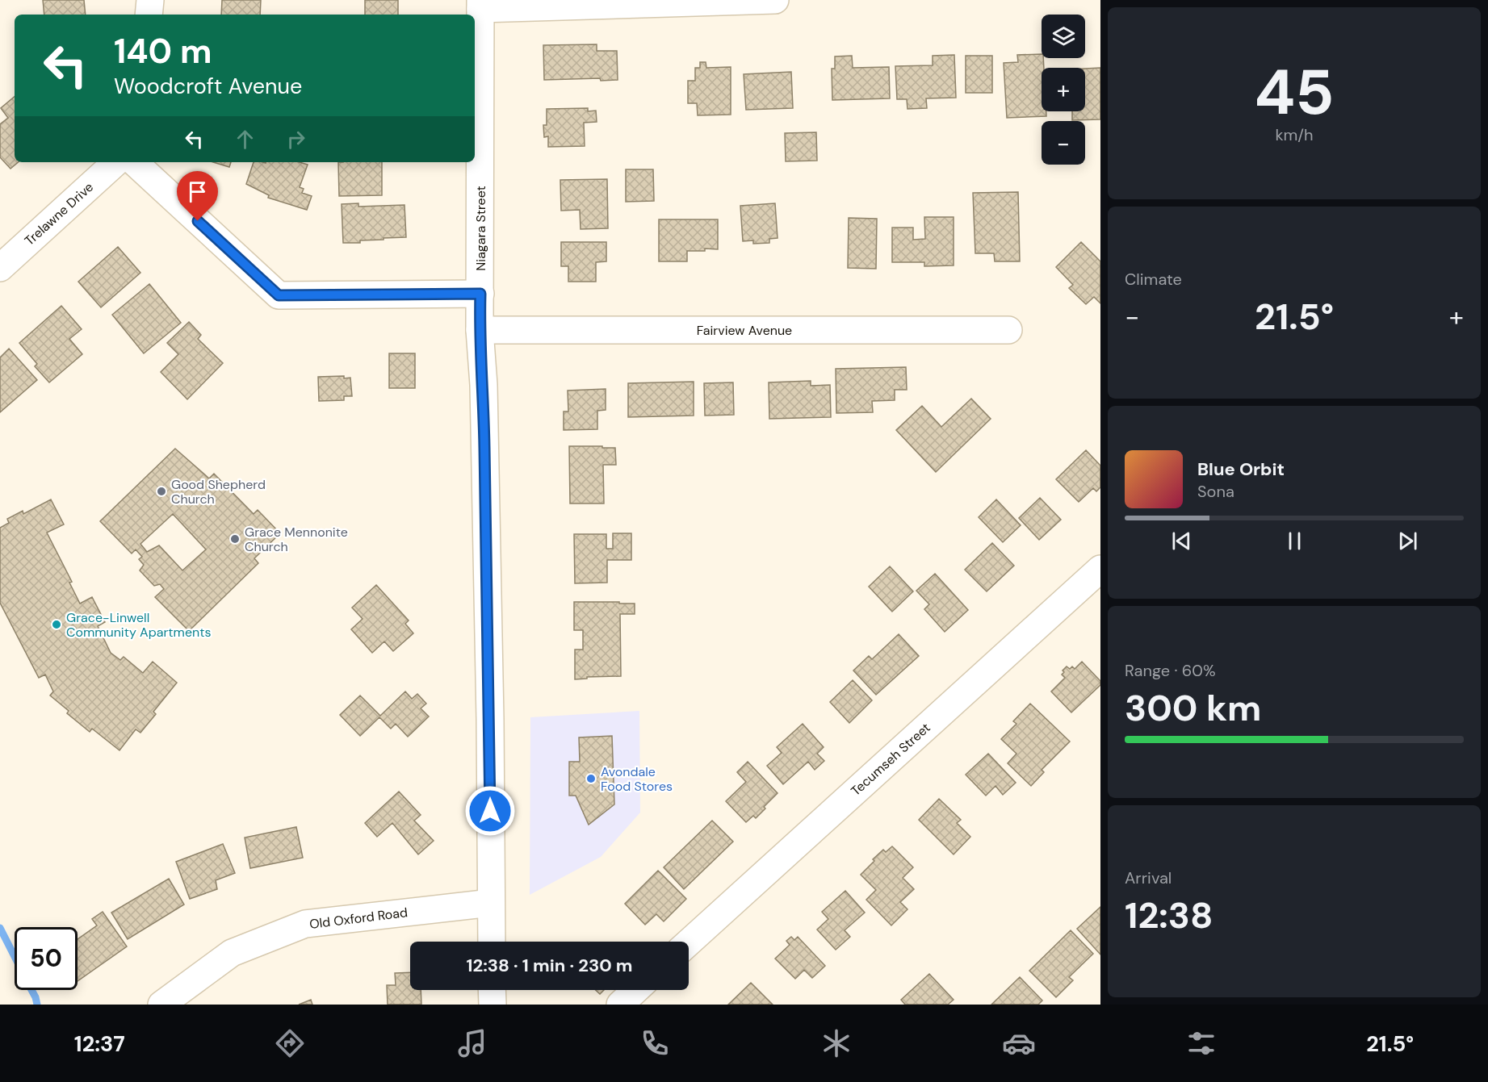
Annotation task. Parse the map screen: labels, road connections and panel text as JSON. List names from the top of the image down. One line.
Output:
{"streets":{"street":["Trelawne Drive","Niagara Street","Fairview Avenue","Tecumseh Street","Old Oxford Road"]},"crossings":[["Niagara Street","Fairview Avenue"],["Niagara Street","Old Oxford Road"]],"places":["Good Shepherd Church","Grace Mennonite Church","Grace-Linwell Community Apartments","Avondale Food Stores"],"page":{"tile":[["45","km/h"],"Climate",["Range · 60%","300 km"],["Arrival","12:38"]],"map_buttons":["+","−"],"turn":["140 m","Woodcroft Avenue"],"heat":["−","21.5°","+"],"song":["Blue Orbit","Sona"],"limit":"50","trip":"12:38 · 1 min · 230 m","tabs":["12:37","21.5°"]}}
